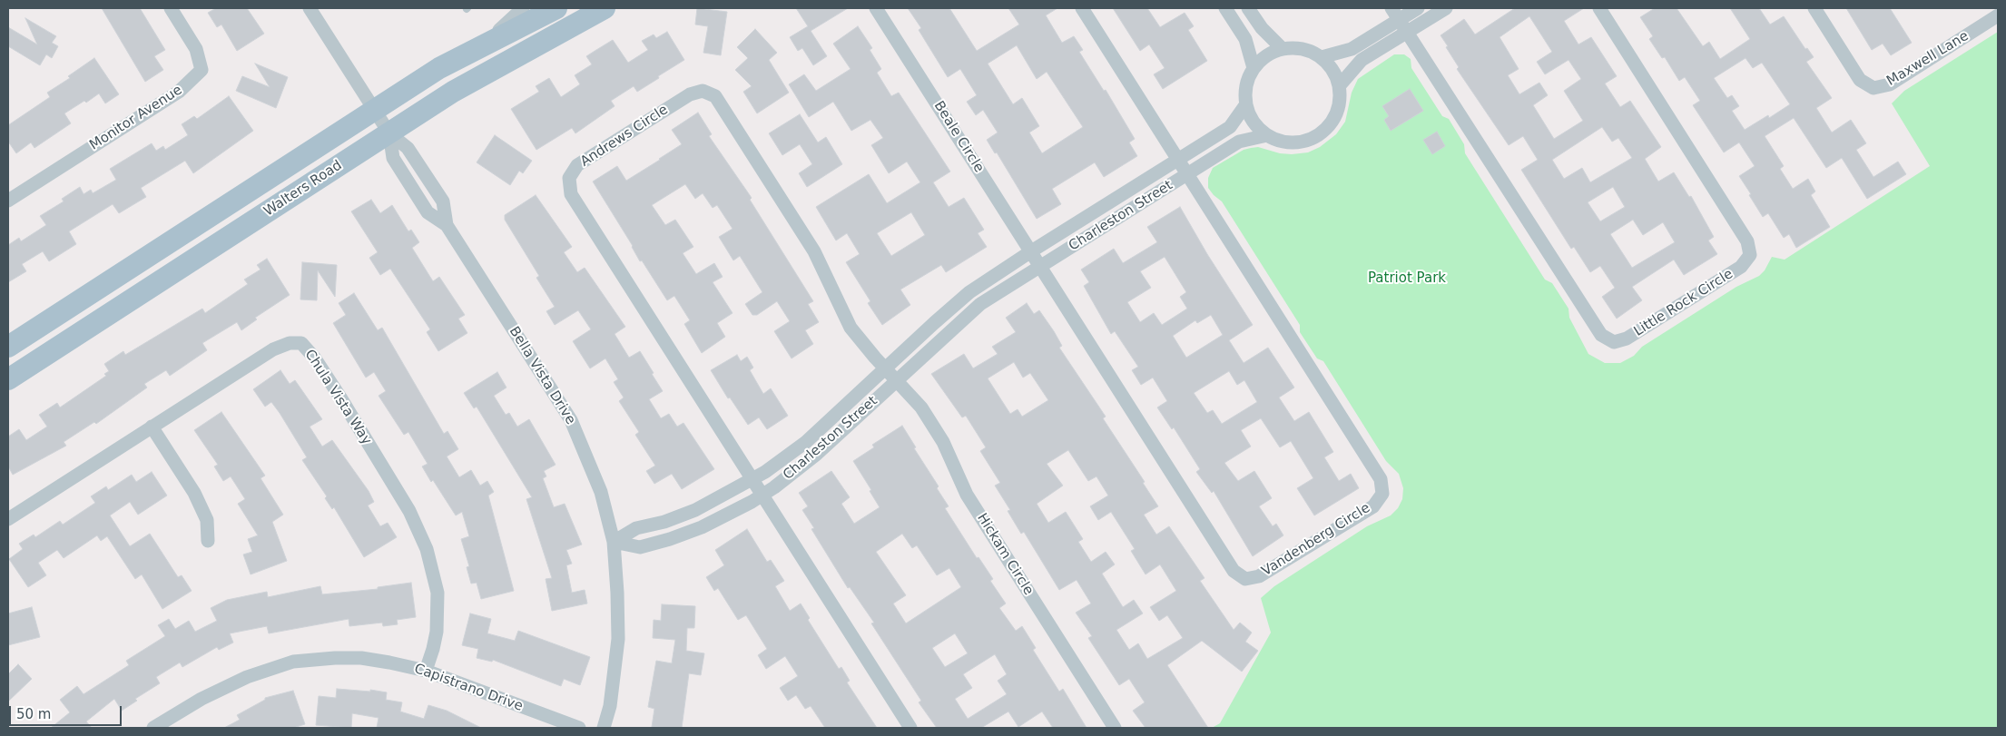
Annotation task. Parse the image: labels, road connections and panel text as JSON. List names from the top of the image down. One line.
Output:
{"streets":{"main road":["Walters Road"],"street":["Maxwell Lane","Monitor Avenue","Andrews Circle","Beale Circle","Charleston Street","Little Rock Circle","Bella Vista Drive","Chula Vista Way","Vandenberg Circle","Hickam Circle","Capistrano Drive"]},"crossings":[["Andrews Circle","Charleston Street"],["Andrews Circle","Hickam Circle"],["Beale Circle","Charleston Street"],["Beale Circle","Vandenberg Circle"],["Walters Road","Bella Vista Drive"],["Charleston Street","Bella Vista Drive"],["Charleston Street","Vandenberg Circle"],["Charleston Street","Hickam Circle"],["Chula Vista Way","Capistrano Drive"]],"parks":["Patriot Park"],"scale_bar":"50 m"}
